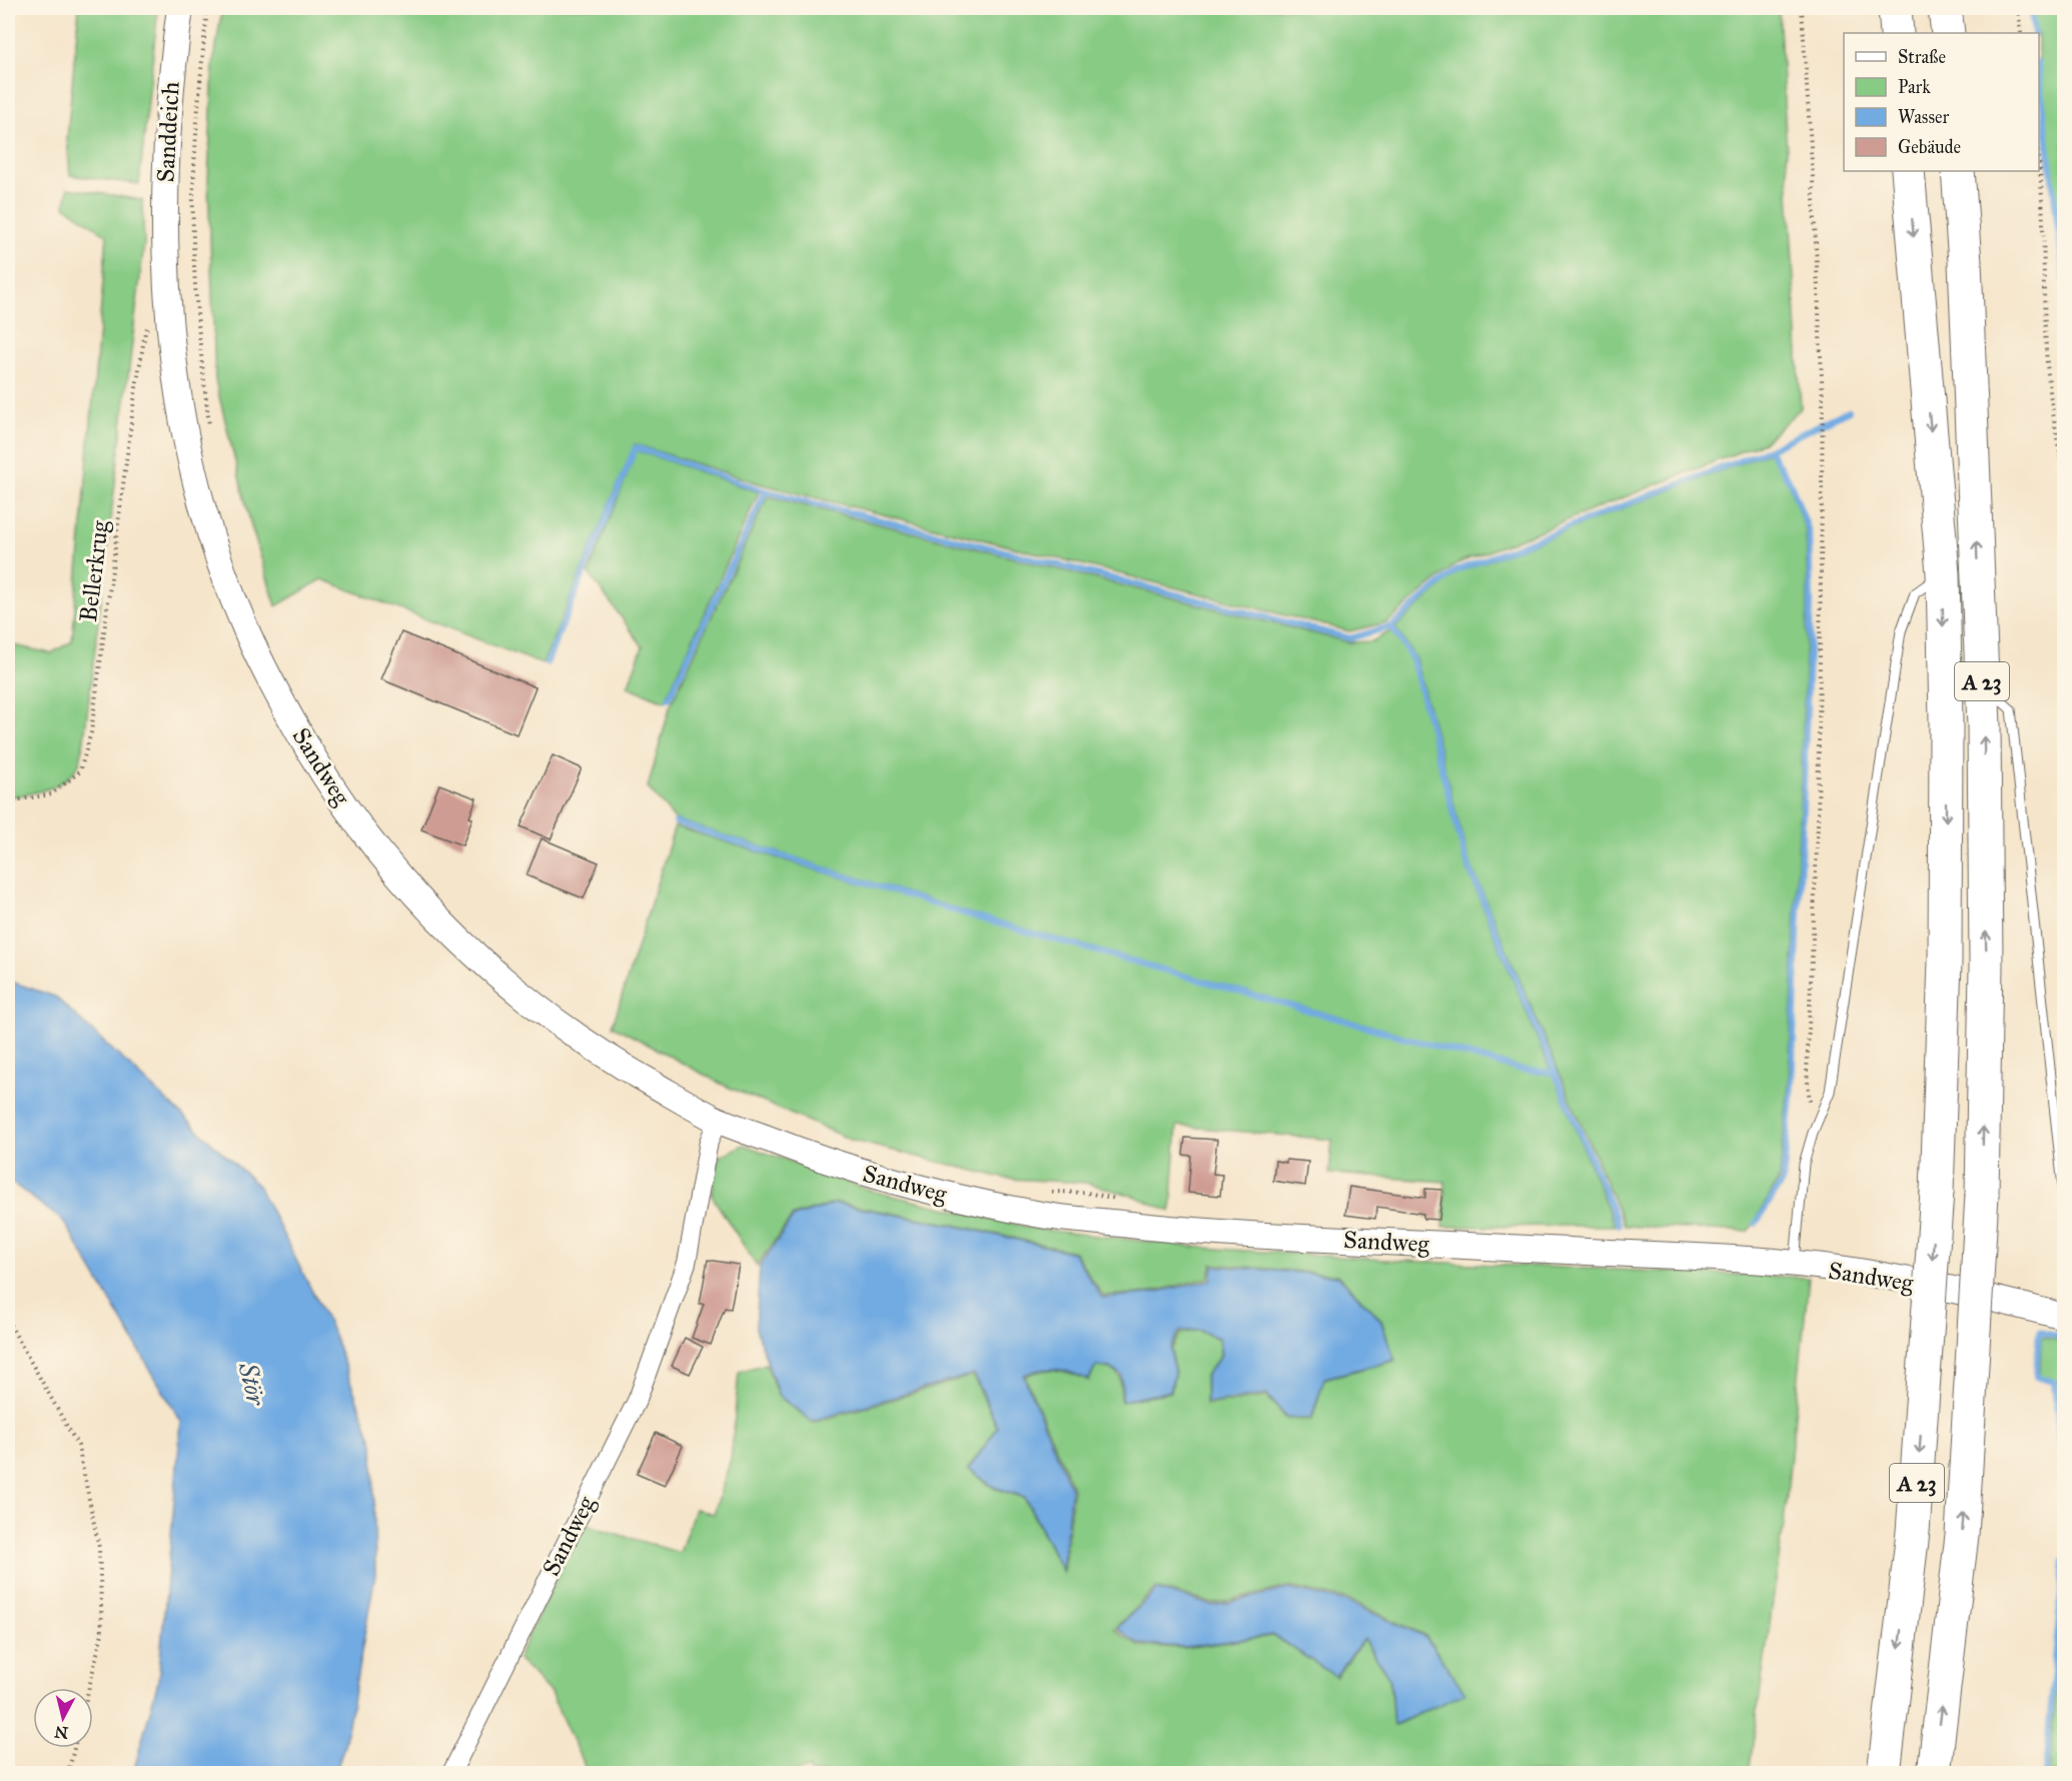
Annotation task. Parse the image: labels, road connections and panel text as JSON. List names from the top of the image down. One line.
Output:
{"streets":{"highway":["A 23"],"street":["Sanddeich","Sandweg"],"path":["Bellerkrug"]},"crossings":[["Sanddeich","Sandweg"],["Bellerkrug","Sandweg"]],"water":["Stör"],"legend":["Straße","Park","Wasser","Gebäude"],"north":"bottom"}
